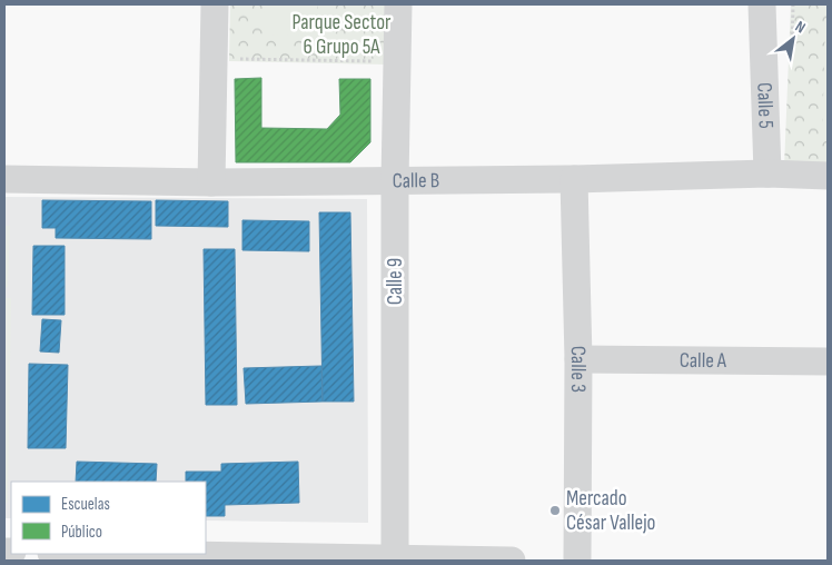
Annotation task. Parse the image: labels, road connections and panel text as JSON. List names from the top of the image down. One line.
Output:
{"streets":{"street":["Calle 5","Calle B","Calle 9","Calle A","Calle 3"]},"crossings":[["Calle 5","Calle B"],["Calle B","Calle 9"],["Calle B","Calle 3"],["Calle A","Calle 3"]],"parks":["Parque Sector 6 Grupo 5A"],"places":["Mercado César Vallejo"],"legend":["Escuelas","Público"],"north":"top right"}
